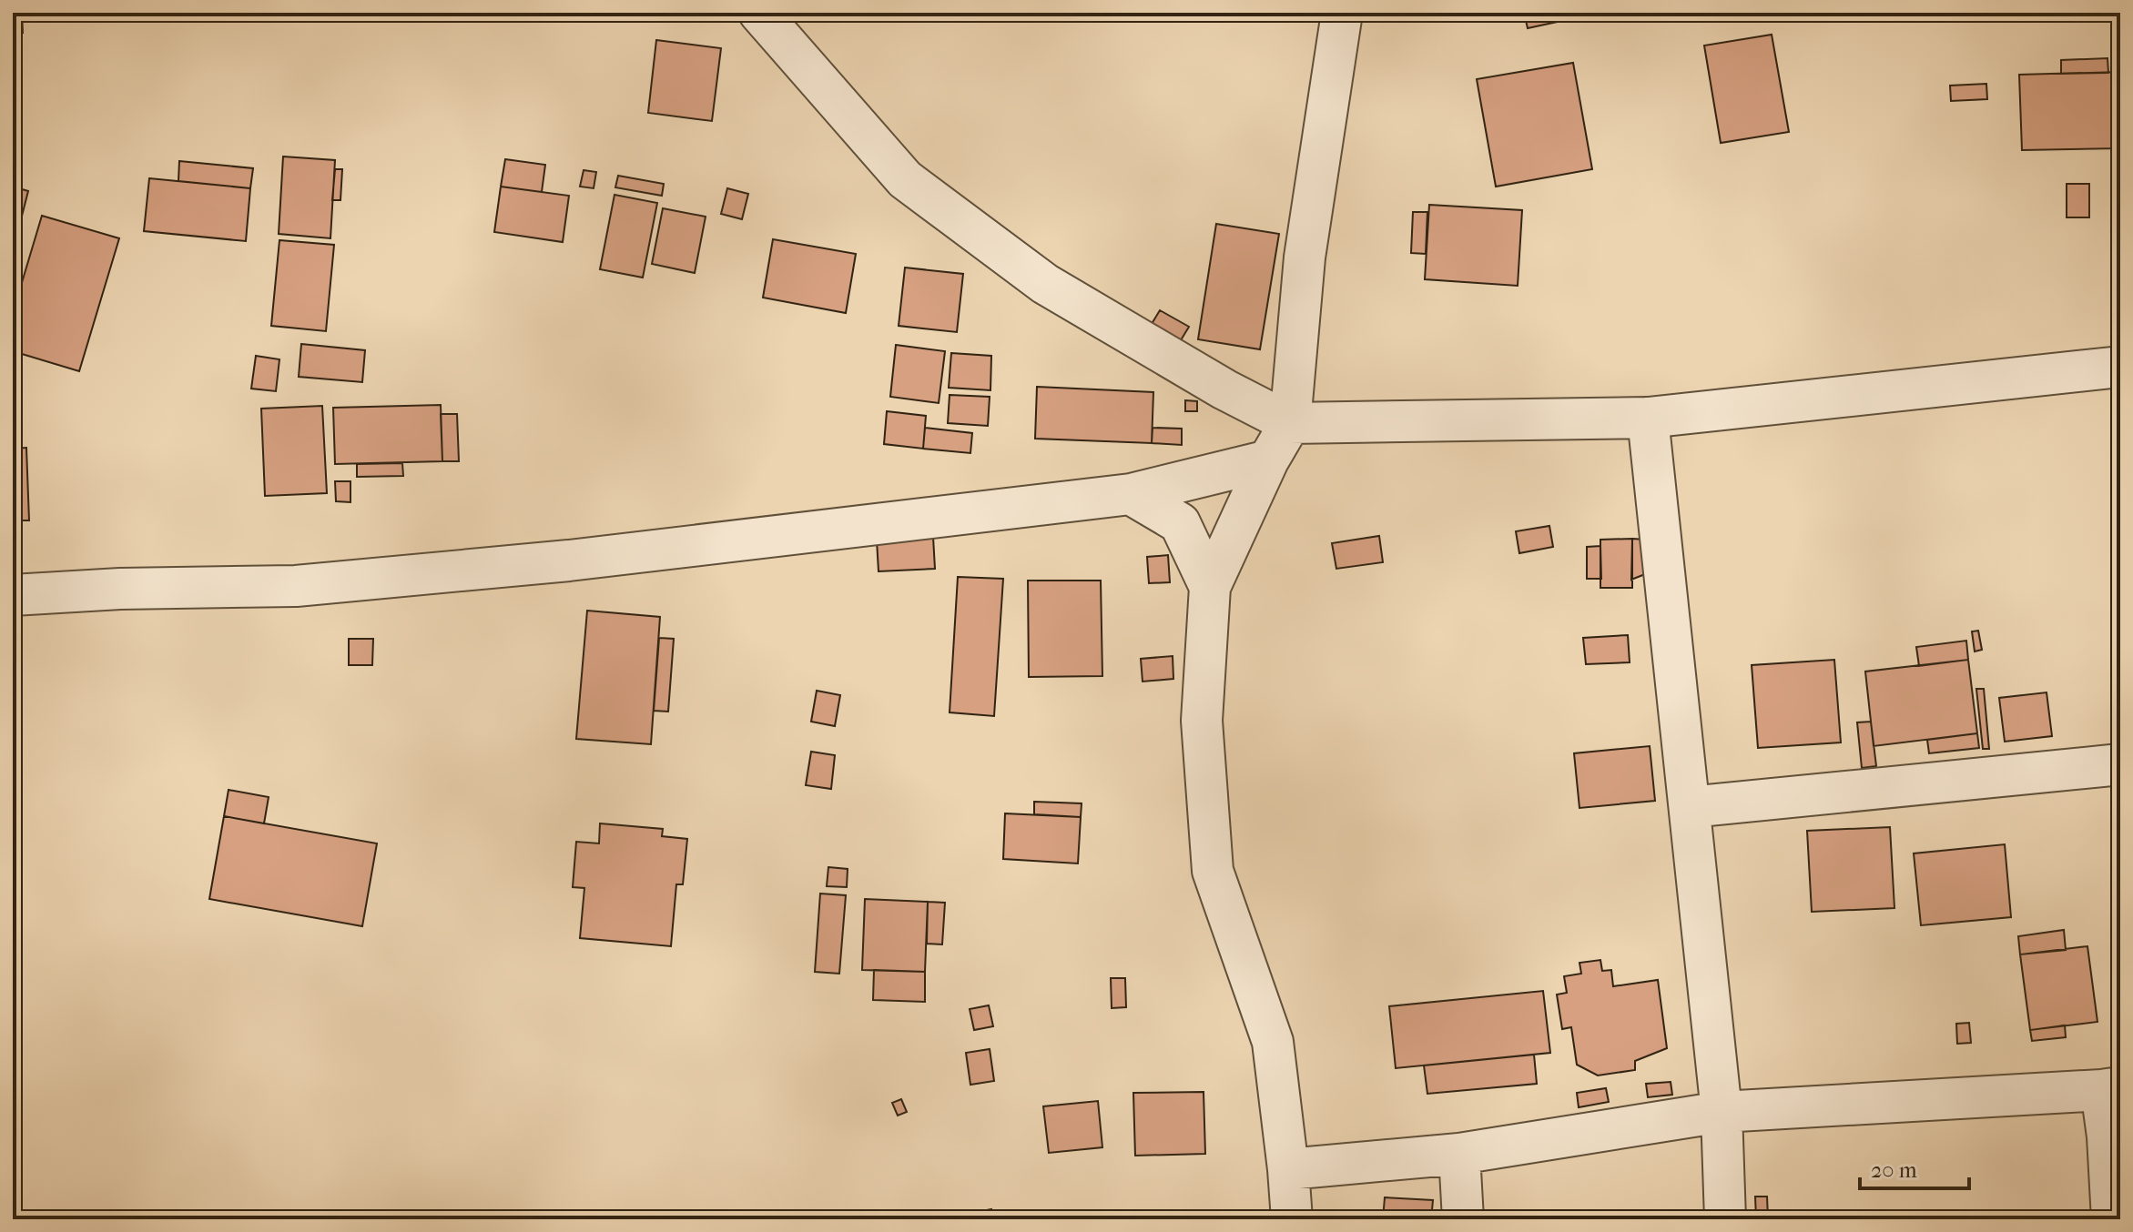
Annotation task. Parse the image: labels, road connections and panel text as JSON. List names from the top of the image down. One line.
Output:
{"scale_bar":"20 m"}
